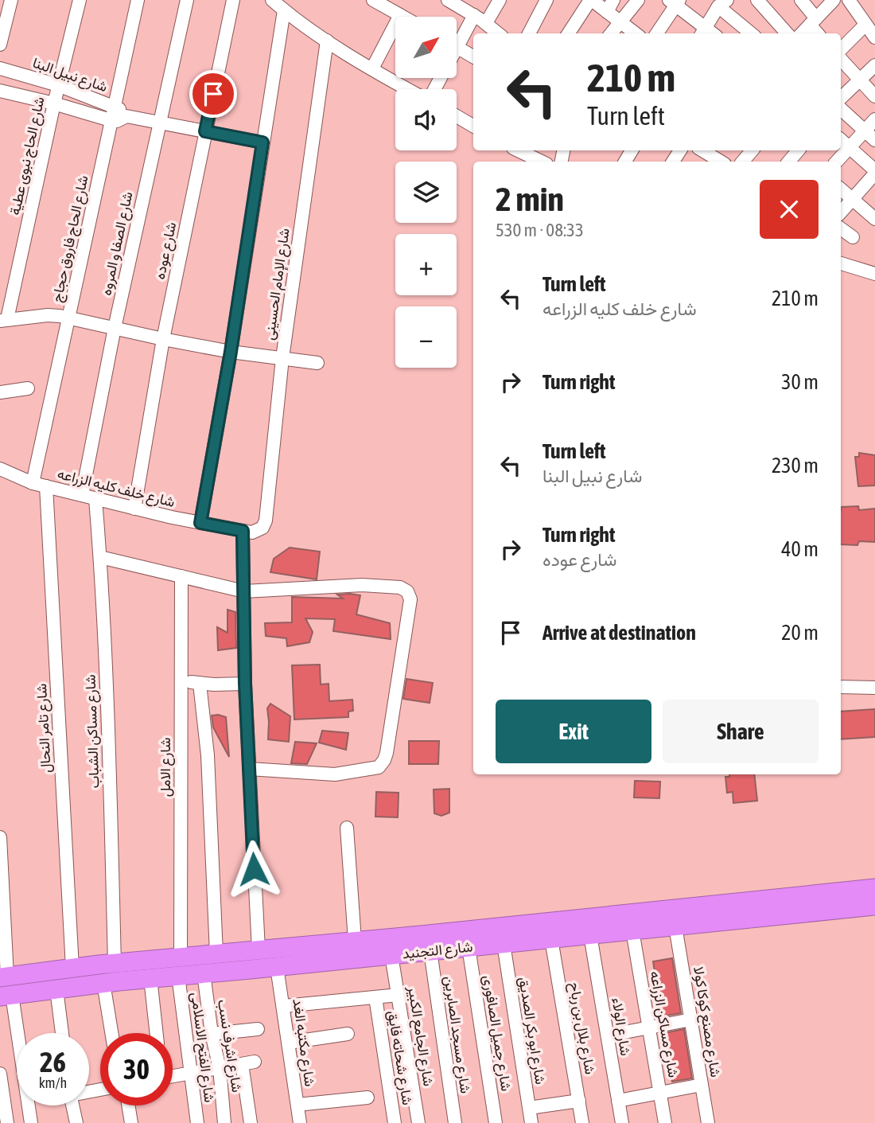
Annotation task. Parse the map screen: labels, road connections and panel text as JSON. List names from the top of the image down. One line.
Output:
{"streets":{"highway":["شارع التجنيد"],"street":["شارع نبيل البنا","شارع الحاج نبوى عطية","شارع الحاج فاروق حجاج","شارع الصفا و المروه","شارع عوده","شارع الإمام الحسينى","شارع خلف كليه الزراعه","شارع تامر النحال","شارع مساكن الشباب","شارع الامل","شارع مصنع كوكا كولا","شارع مساكن الزراعه","شارع الولاء","شارع بلال بن رباح","شارع ابو بكر الصديق","شارع جميل الصافورى","شارع مسجد الصابرين","شارع الجامع الكبير","شارع مكتبه الغد","شارع اشرف نسب","شارع الفتح الاسلامى","شارع شحاته فايق"]},"crossings":[["شارع نبيل البنا","شارع الحاج نبوى عطية"],["شارع نبيل البنا","شارع الحاج فاروق حجاج"],["شارع نبيل البنا","شارع الصفا و المروه"],["شارع نبيل البنا","شارع عوده"],["شارع الحاج فاروق حجاج","شارع خلف كليه الزراعه"],["شارع الصفا و المروه","شارع خلف كليه الزراعه"],["شارع عوده","شارع خلف كليه الزراعه"],["شارع الإمام الحسينى","شارع خلف كليه الزراعه"],["شارع خلف كليه الزراعه","شارع تامر النحال"],["شارع خلف كليه الزراعه","شارع مساكن الشباب"],["شارع تامر النحال","شارع التجنيد"],["شارع مساكن الشباب","شارع التجنيد"],["شارع الامل","شارع التجنيد"],["شارع التجنيد","شارع مصنع كوكا كولا"],["شارع التجنيد","شارع مساكن الزراعه"],["شارع التجنيد","شارع الولاء"],["شارع التجنيد","شارع بلال بن رباح"],["شارع التجنيد","شارع ابو بكر الصديق"],["شارع التجنيد","شارع جميل الصافورى"],["شارع التجنيد","شارع مسجد الصابرين"],["شارع التجنيد","شارع الجامع الكبير"],["شارع التجنيد","شارع مكتبه الغد"],["شارع التجنيد","شارع اشرف نسب"],["شارع التجنيد","شارع الفتح الاسلامى"]],"north":"top right","page":{"map_buttons":["+","−"],"turn":["210 m","Turn left"],"heading":["2 min","530 m · 08:33"],"list":[{"name":"Turn left","note":"شارع خلف كليه الزراعه","value":"210 m"},{"name":"Turn right","value":"30 m"},{"name":"Turn left","note":"شارع نبيل البنا","value":"230 m"},{"name":"Turn right","note":"شارع عوده","value":"40 m"},{"name":"Arrive at destination","value":"20 m"}],"buttons":["Exit","Share"],"speed":"26 km/h","limit":"30"}}
